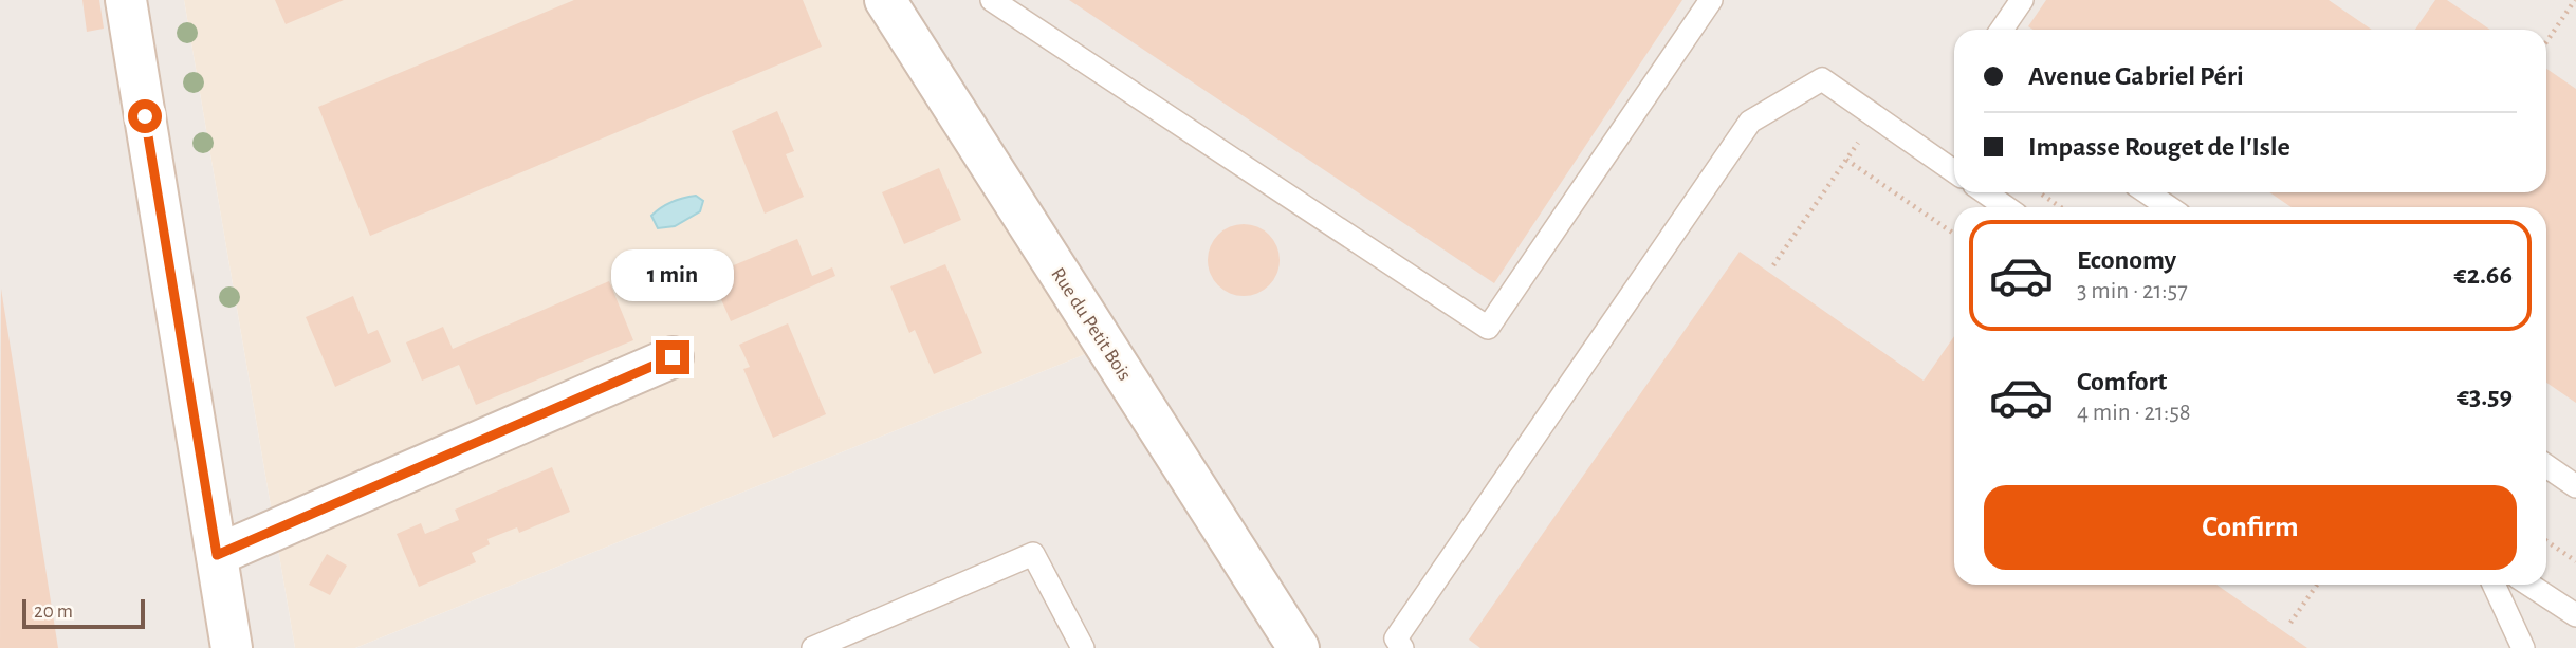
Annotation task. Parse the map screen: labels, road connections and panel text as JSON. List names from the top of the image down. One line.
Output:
{"streets":{"street":["Rue du Petit Bois"]},"scale_bar":"20 m","page":{"banner":["Avenue Gabriel Péri","Impasse Rouget de l'Isle"],"list":[{"name":"Economy","note":"3 min · 21:57","value":"€2.66"},{"name":"Comfort","note":"4 min · 21:58","value":"€3.59"}],"bubble":"1 min","buttons":"Confirm","scale":"20 m"}}
